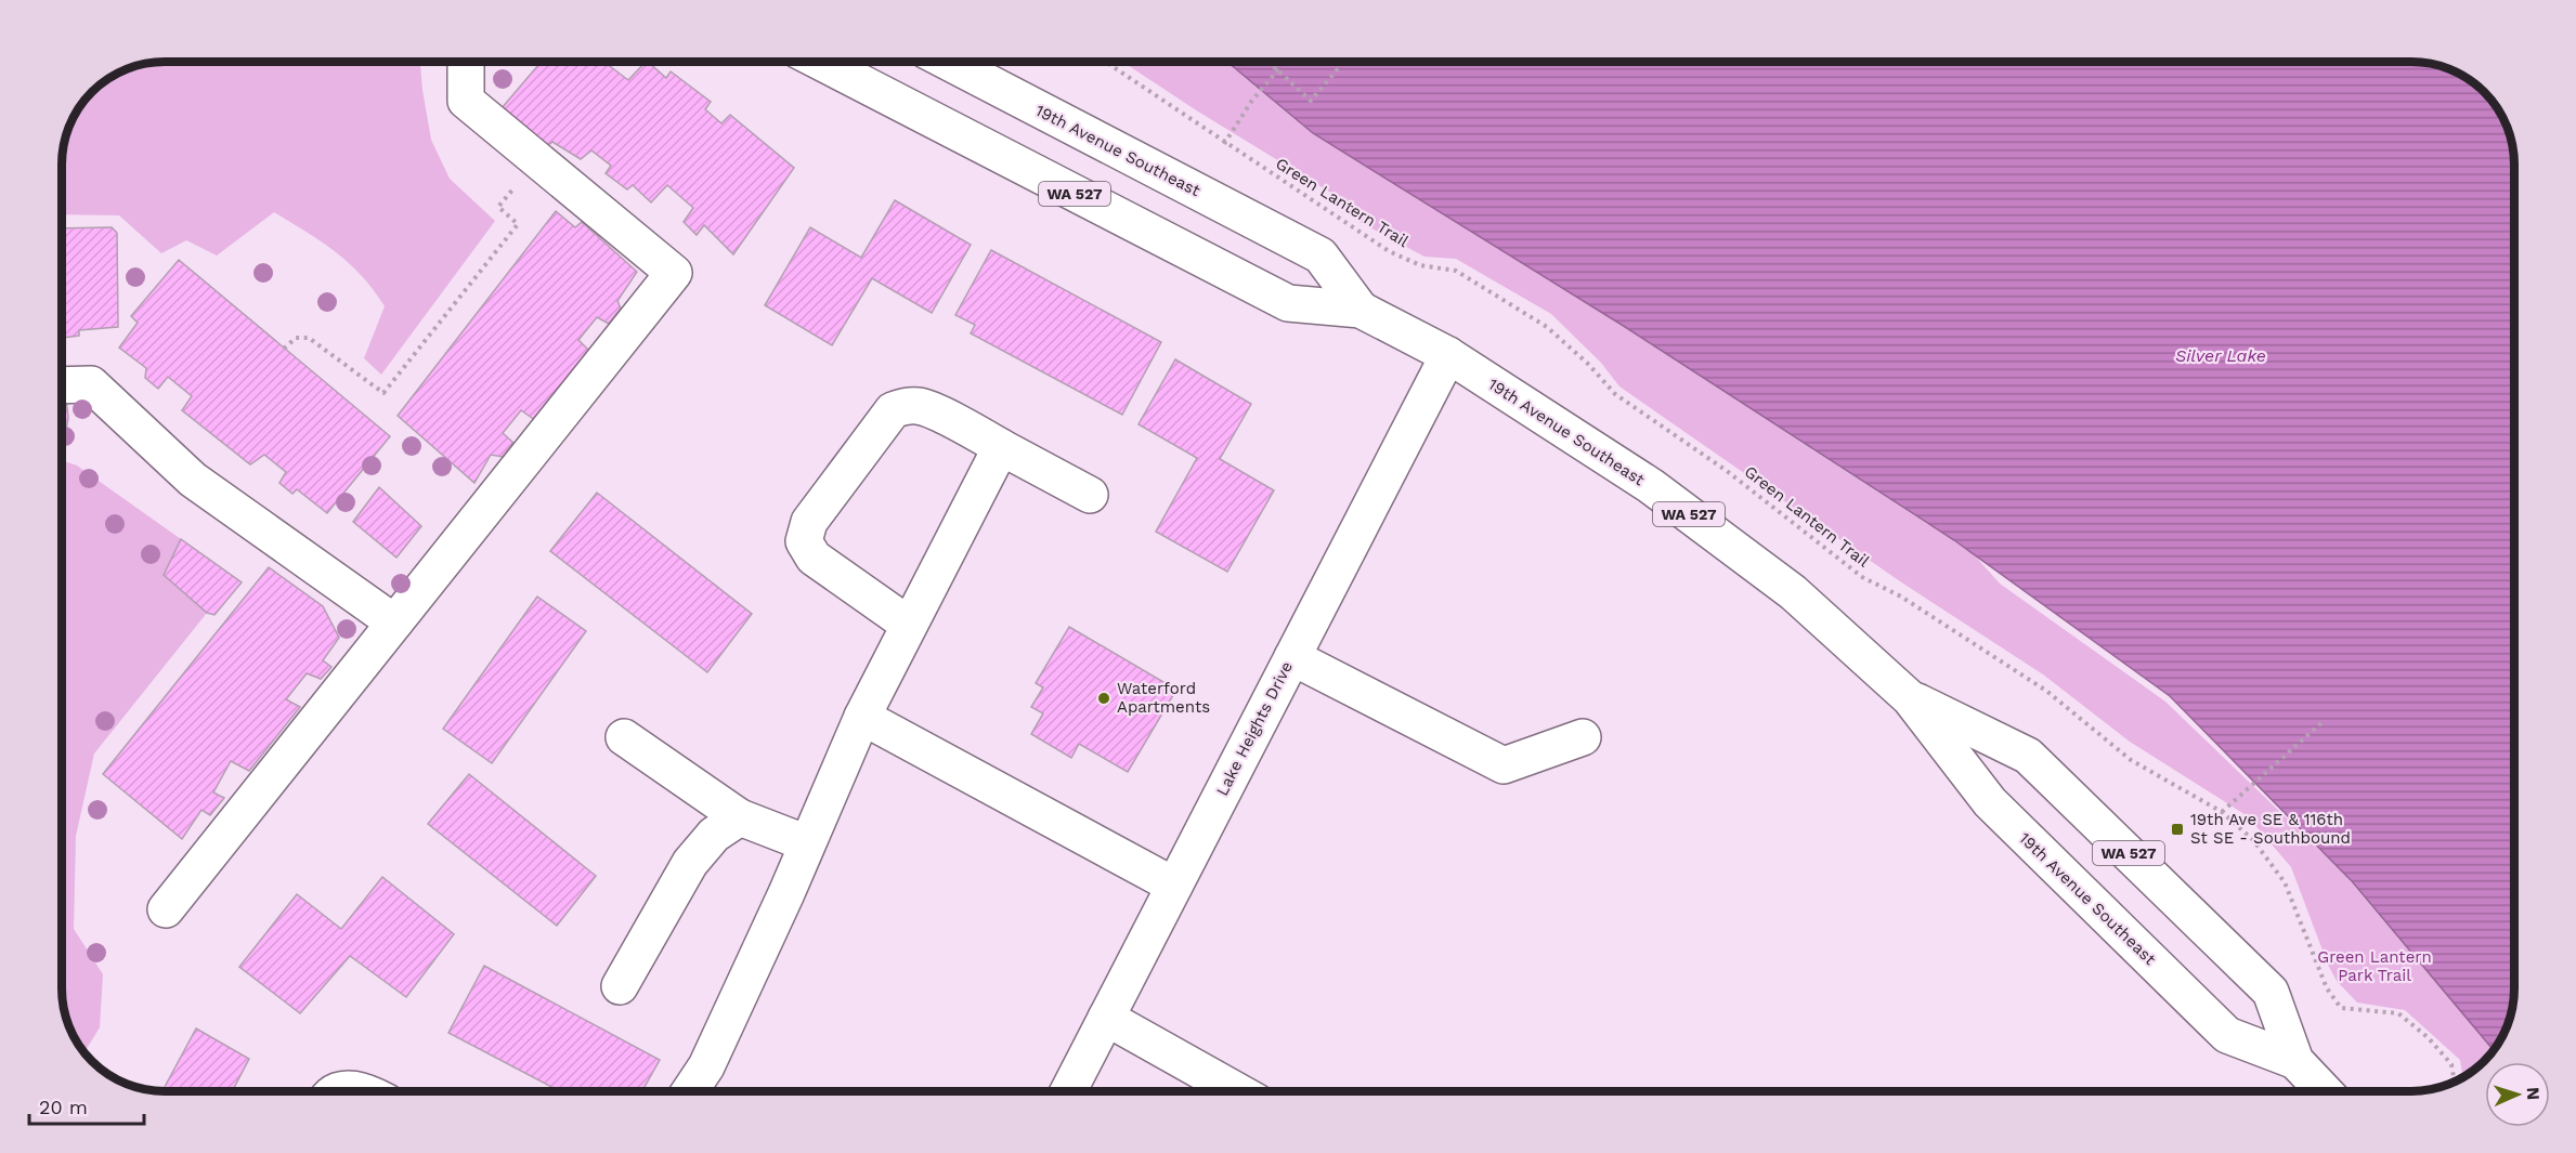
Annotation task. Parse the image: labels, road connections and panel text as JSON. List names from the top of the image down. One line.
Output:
{"streets":{"street":["19th Avenue Southeast","WA 527","Lake Heights Drive"],"path":["Green Lantern Trail"]},"crossings":[["19th Avenue Southeast","Lake Heights Drive"]],"water":["Silver Lake"],"parks":["Green Lantern Park Trail"],"places":{"other":["Waterford Apartments"],"transit":["19th Ave SE & 116th St SE - Southbound"]},"scale_bar":"20 m","north":"right"}
